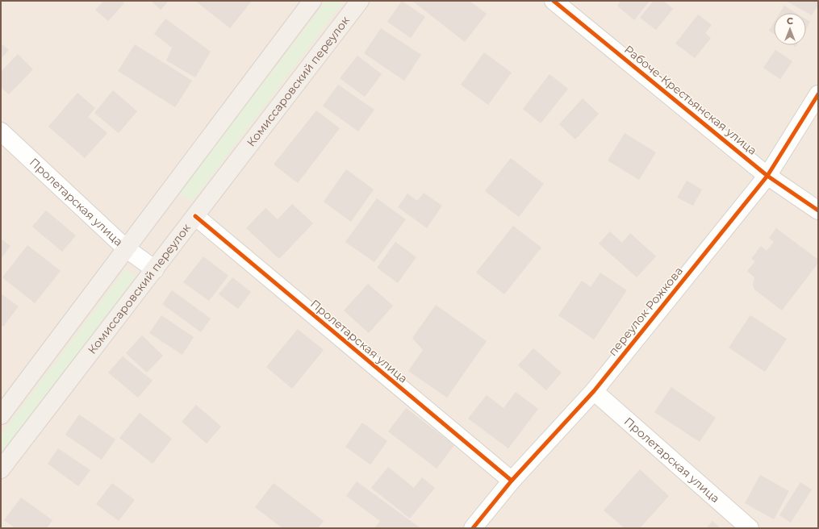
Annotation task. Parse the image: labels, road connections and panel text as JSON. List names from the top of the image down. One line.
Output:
{"streets":{"main road":["Комиссаровский переулок"],"street":["Рабоче-Крестьянская улица","Пролетарская улица","переулок Рожкова"]},"crossings":[["Комиссаровский переулок","Пролетарская улица"],["Рабоче-Крестьянская улица","переулок Рожкова"],["Пролетарская улица","переулок Рожкова"]],"north":"top"}
